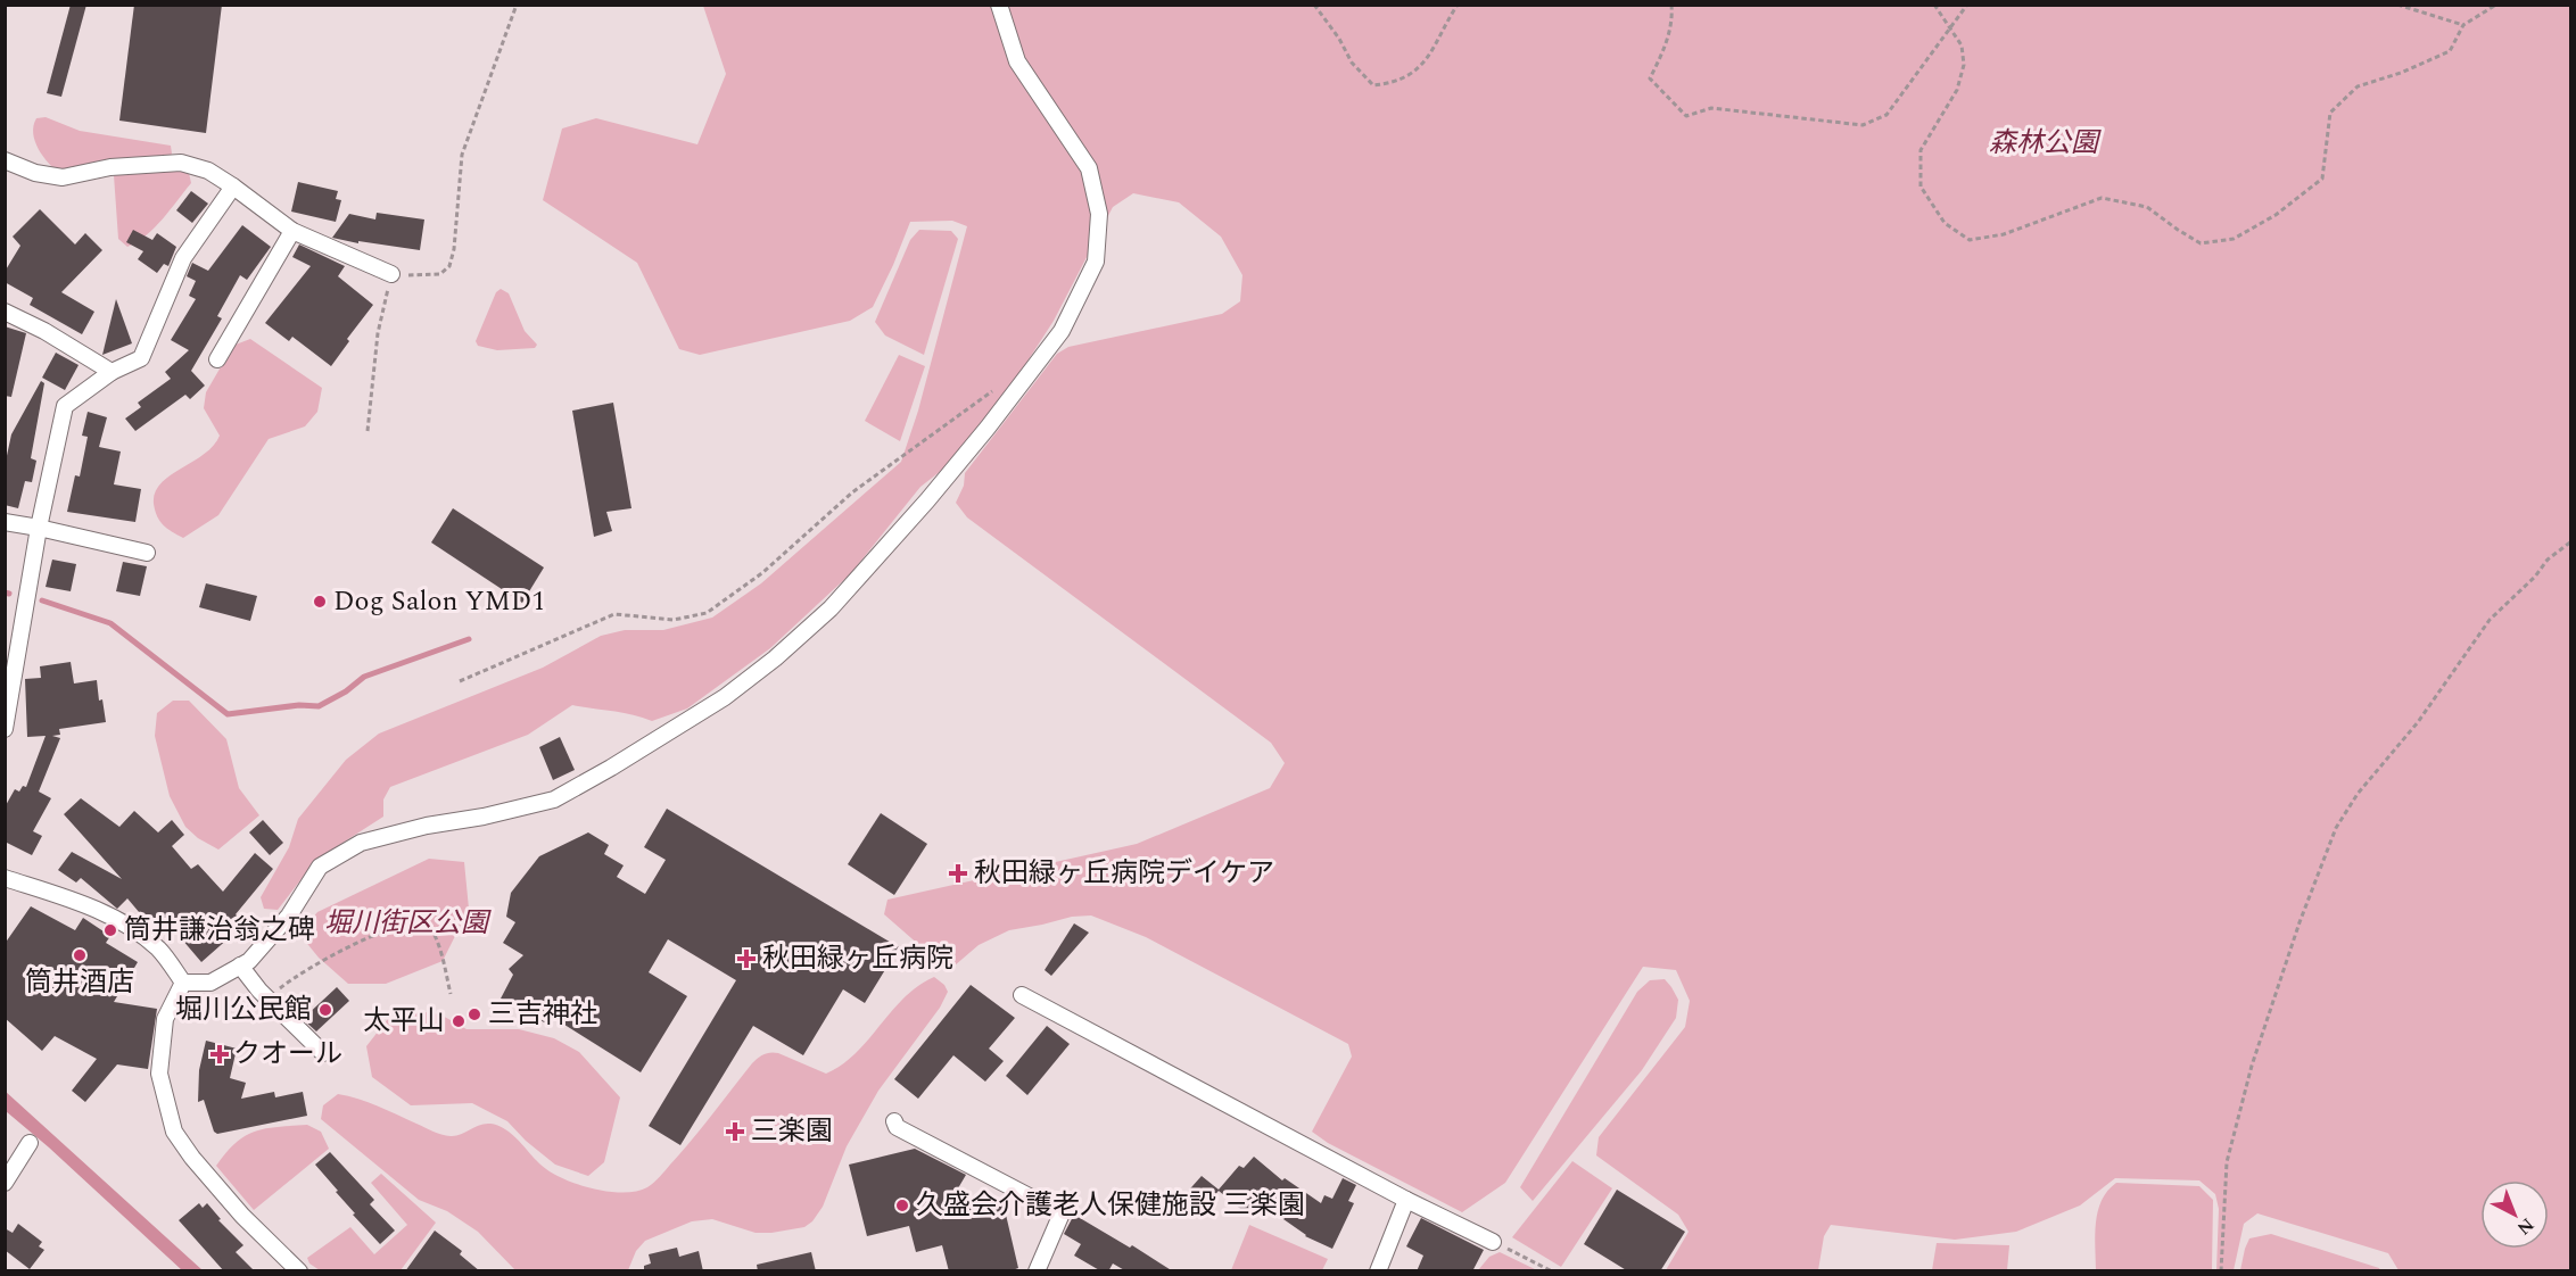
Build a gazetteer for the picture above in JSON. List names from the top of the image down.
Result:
{
  "parks": ["森林公園", "堀川街区公園"],
  "places": {
    "other": [
      "Dog Salon YMD1",
      "筒井謙治翁之碑",
      "筒井酒店",
      "堀川公民館",
      "三吉神社",
      "太平山",
      "久盛会介護老人保健施設 三楽園"
    ],
    "health": [
      "秋田緑ヶ丘病院デイケア",
      "秋田緑ヶ丘病院",
      "クオール",
      "三楽園"
    ]
  },
  "north": "bottom right"
}
